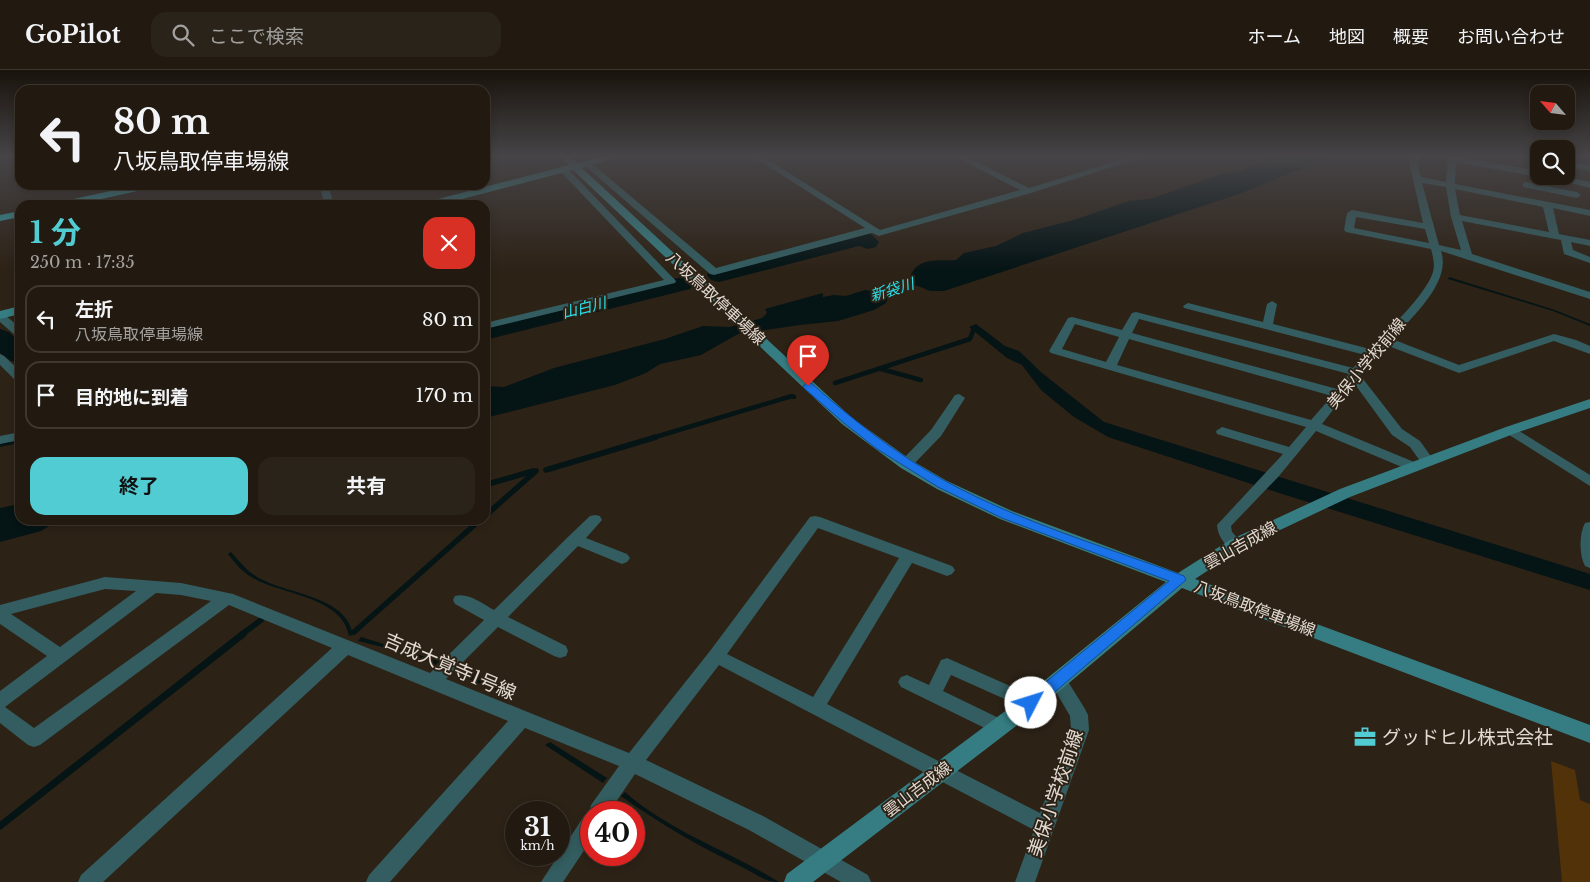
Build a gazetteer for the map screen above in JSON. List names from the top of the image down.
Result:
{
  "streets": {
    "main road": ["八坂鳥取停車場線", "雲山吉成線"],
    "street": ["美保小学校前線", "吉成大覚寺1号線"]
  },
  "crossings": [
    ["八坂鳥取停車場線", "雲山吉成線"],
    ["美保小学校前線", "雲山吉成線"],
    ["雲山吉成線", "吉成大覚寺1号線"]
  ],
  "water": ["新袋川", "山白川"],
  "places": {
    "office": ["グッドヒル株式会社"]
  },
  "north": "top left",
  "page": {
    "header": "GoPilot",
    "search": "ここで検索",
    "nav": [
      "ホーム",
      "地図",
      "概要",
      "お問い合わせ"
    ],
    "turn": ["80 m", "八坂鳥取停車場線"],
    "heading": ["1 分", "250 m · 17:35"],
    "list": [
      {
        "name": "左折",
        "note": "八坂鳥取停車場線",
        "value": "80 m"
      },
      {
        "name": "目的地に到着",
        "value": "170 m"
      }
    ],
    "buttons": ["終了", "共有"],
    "speed": "31 km/h",
    "limit": "40"
  }
}
